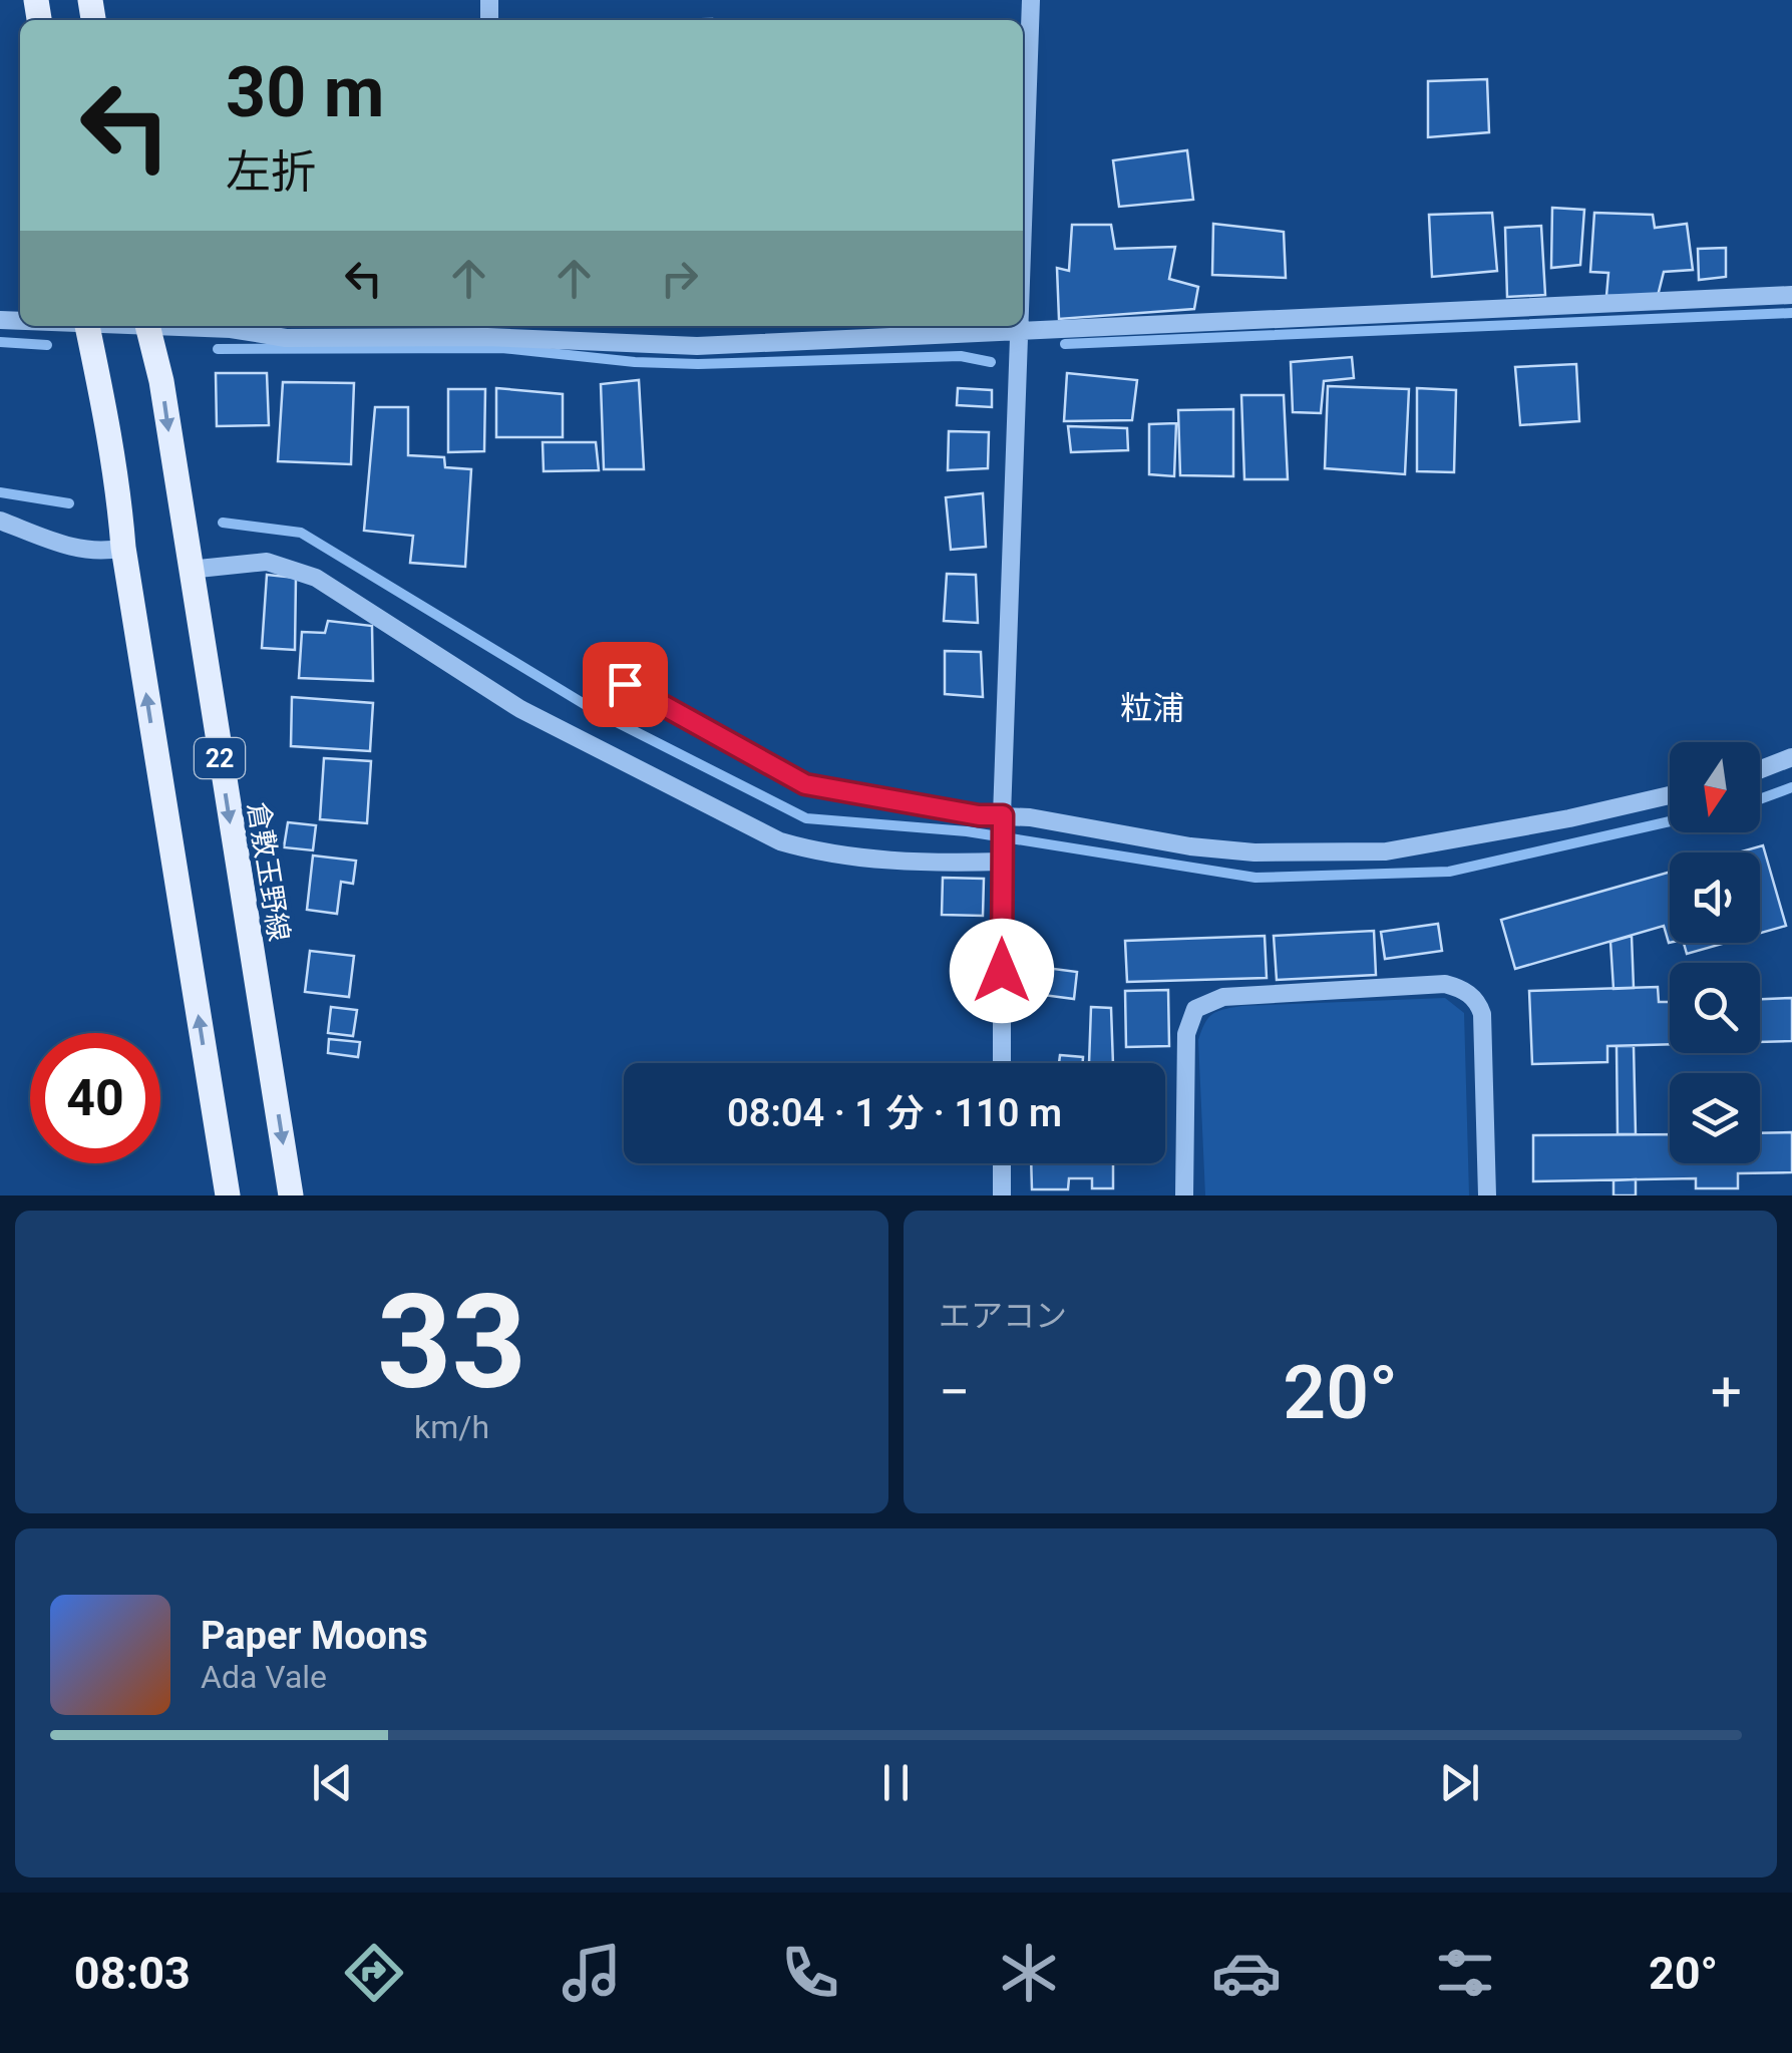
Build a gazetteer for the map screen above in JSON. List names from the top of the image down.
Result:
{
  "streets": {
    "main road": ["22", "倉敷玉野線"]
  },
  "districts": ["粒浦"],
  "north": "bottom",
  "page": {
    "turn": ["30 m", "左折"],
    "limit": "40",
    "trip": "08:04 · 1 分 · 110 m",
    "tile": [
      ["33", "km/h"],
      "エアコン"
    ],
    "heat": ["−", "20°", "+"],
    "song": ["Paper Moons", "Ada Vale"],
    "tabs": ["08:03", "20°"]
  }
}
